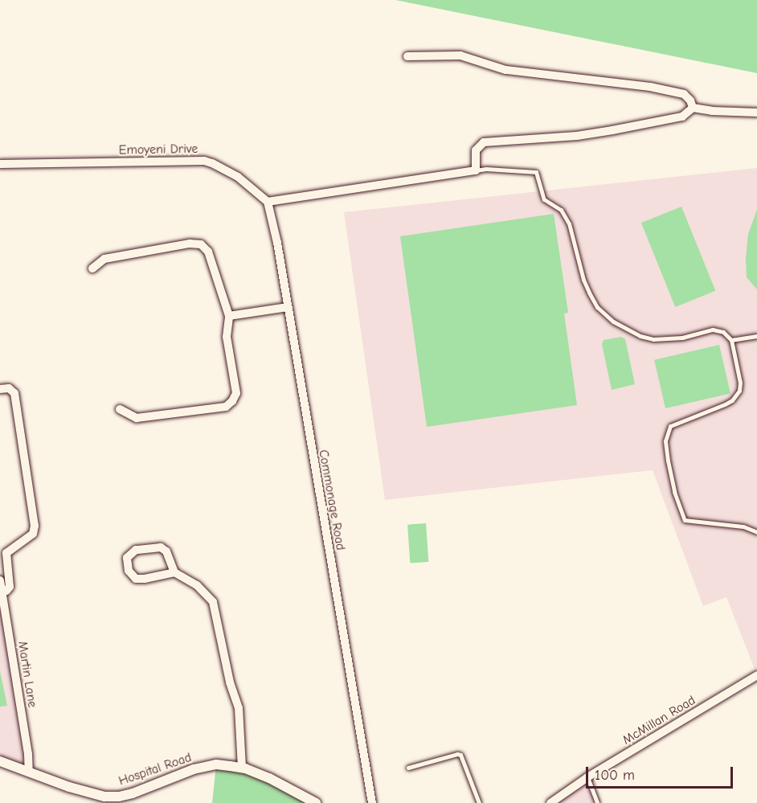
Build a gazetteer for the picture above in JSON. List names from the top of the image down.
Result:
{
  "streets": {
    "street": [
      "Emoyeni Drive",
      "Commonage Road",
      "Martin Lane",
      "McMillan Road",
      "Hospital Road"
    ]
  },
  "crossings": [
    ["Emoyeni Drive", "Commonage Road"],
    ["Martin Lane", "Hospital Road"]
  ],
  "scale_bar": "100 m"
}
